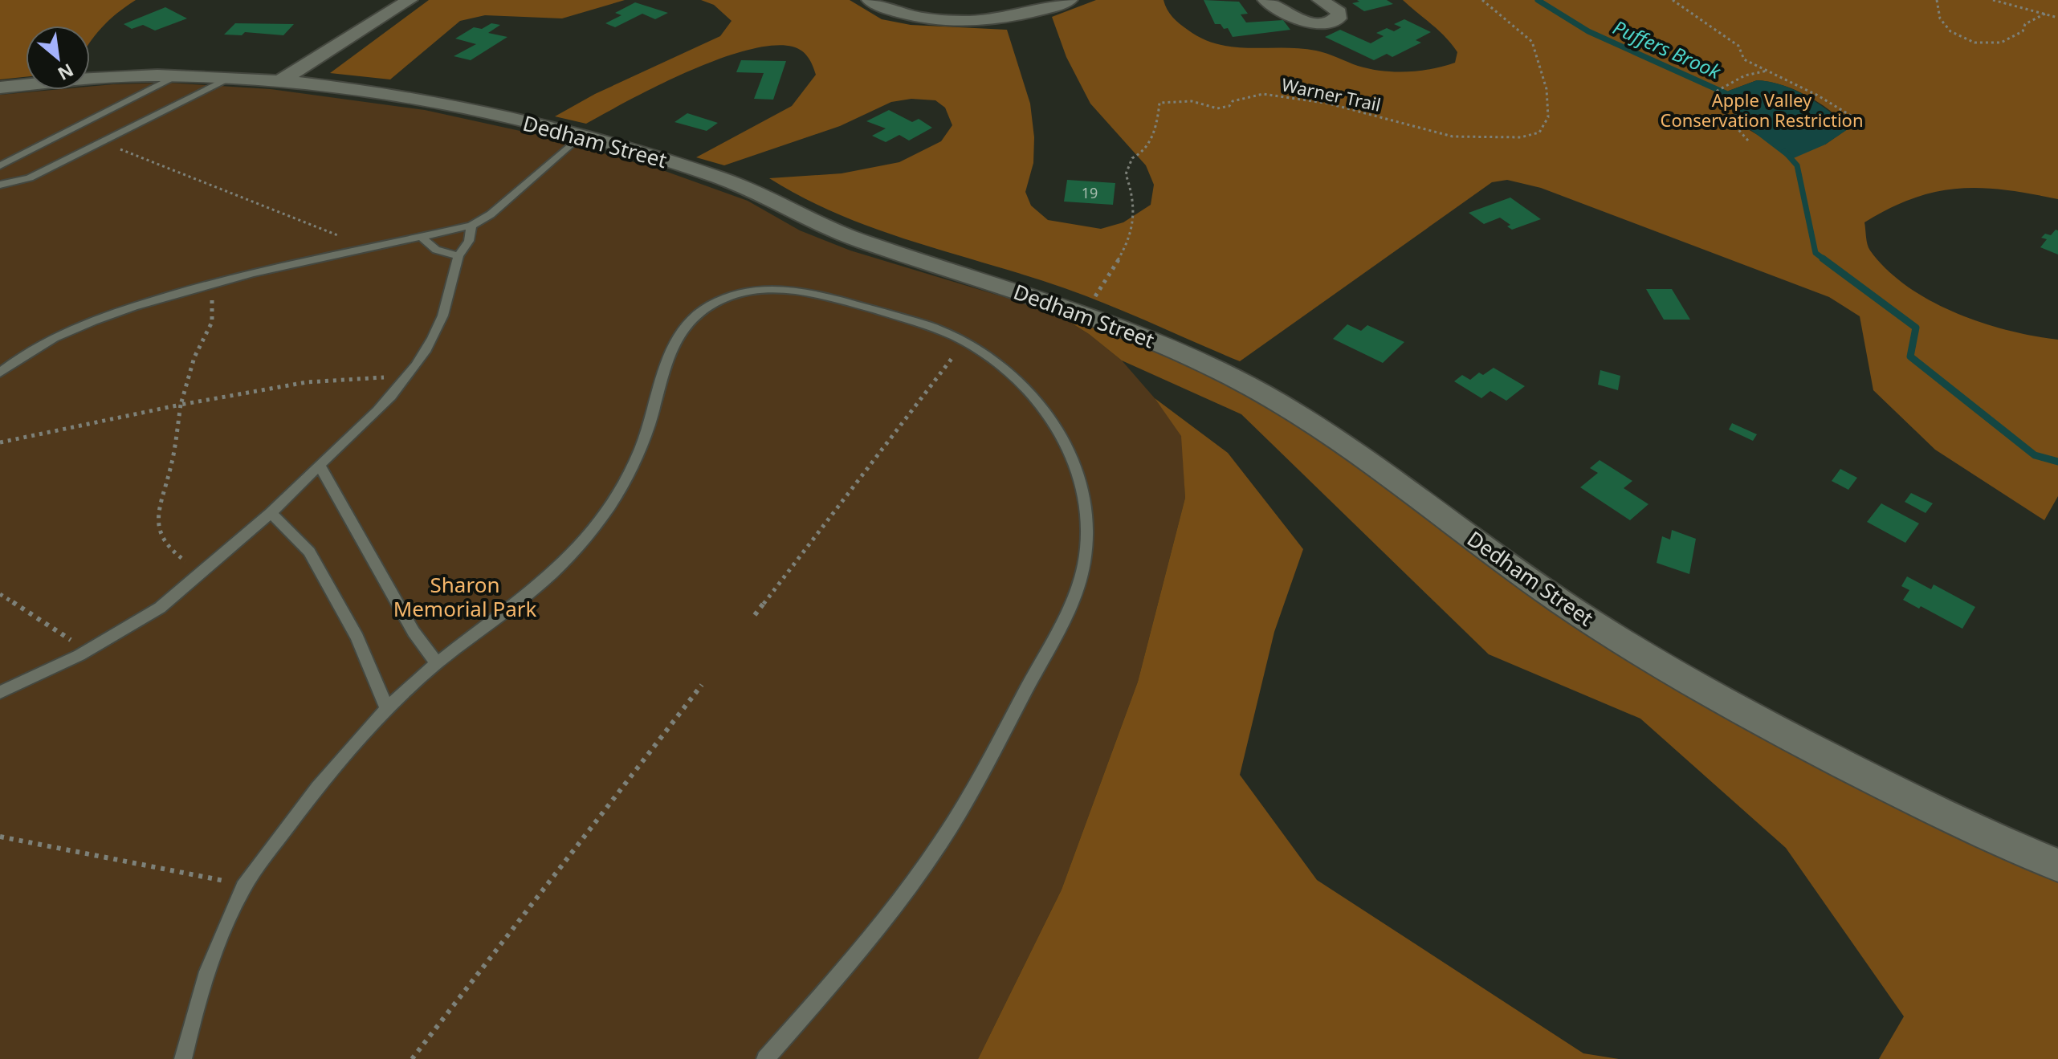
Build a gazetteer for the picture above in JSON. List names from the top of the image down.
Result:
{
  "streets": {
    "street": ["Dedham Street"],
    "path": ["Warner Trail"]
  },
  "crossings": [
    ["Warner Trail", "Dedham Street"]
  ],
  "water": ["Puffers Brook"],
  "parks": ["Apple Valley Conservation Restriction", "Sharon Memorial Park"],
  "house_numbers": ["19"],
  "north": "bottom right"
}
